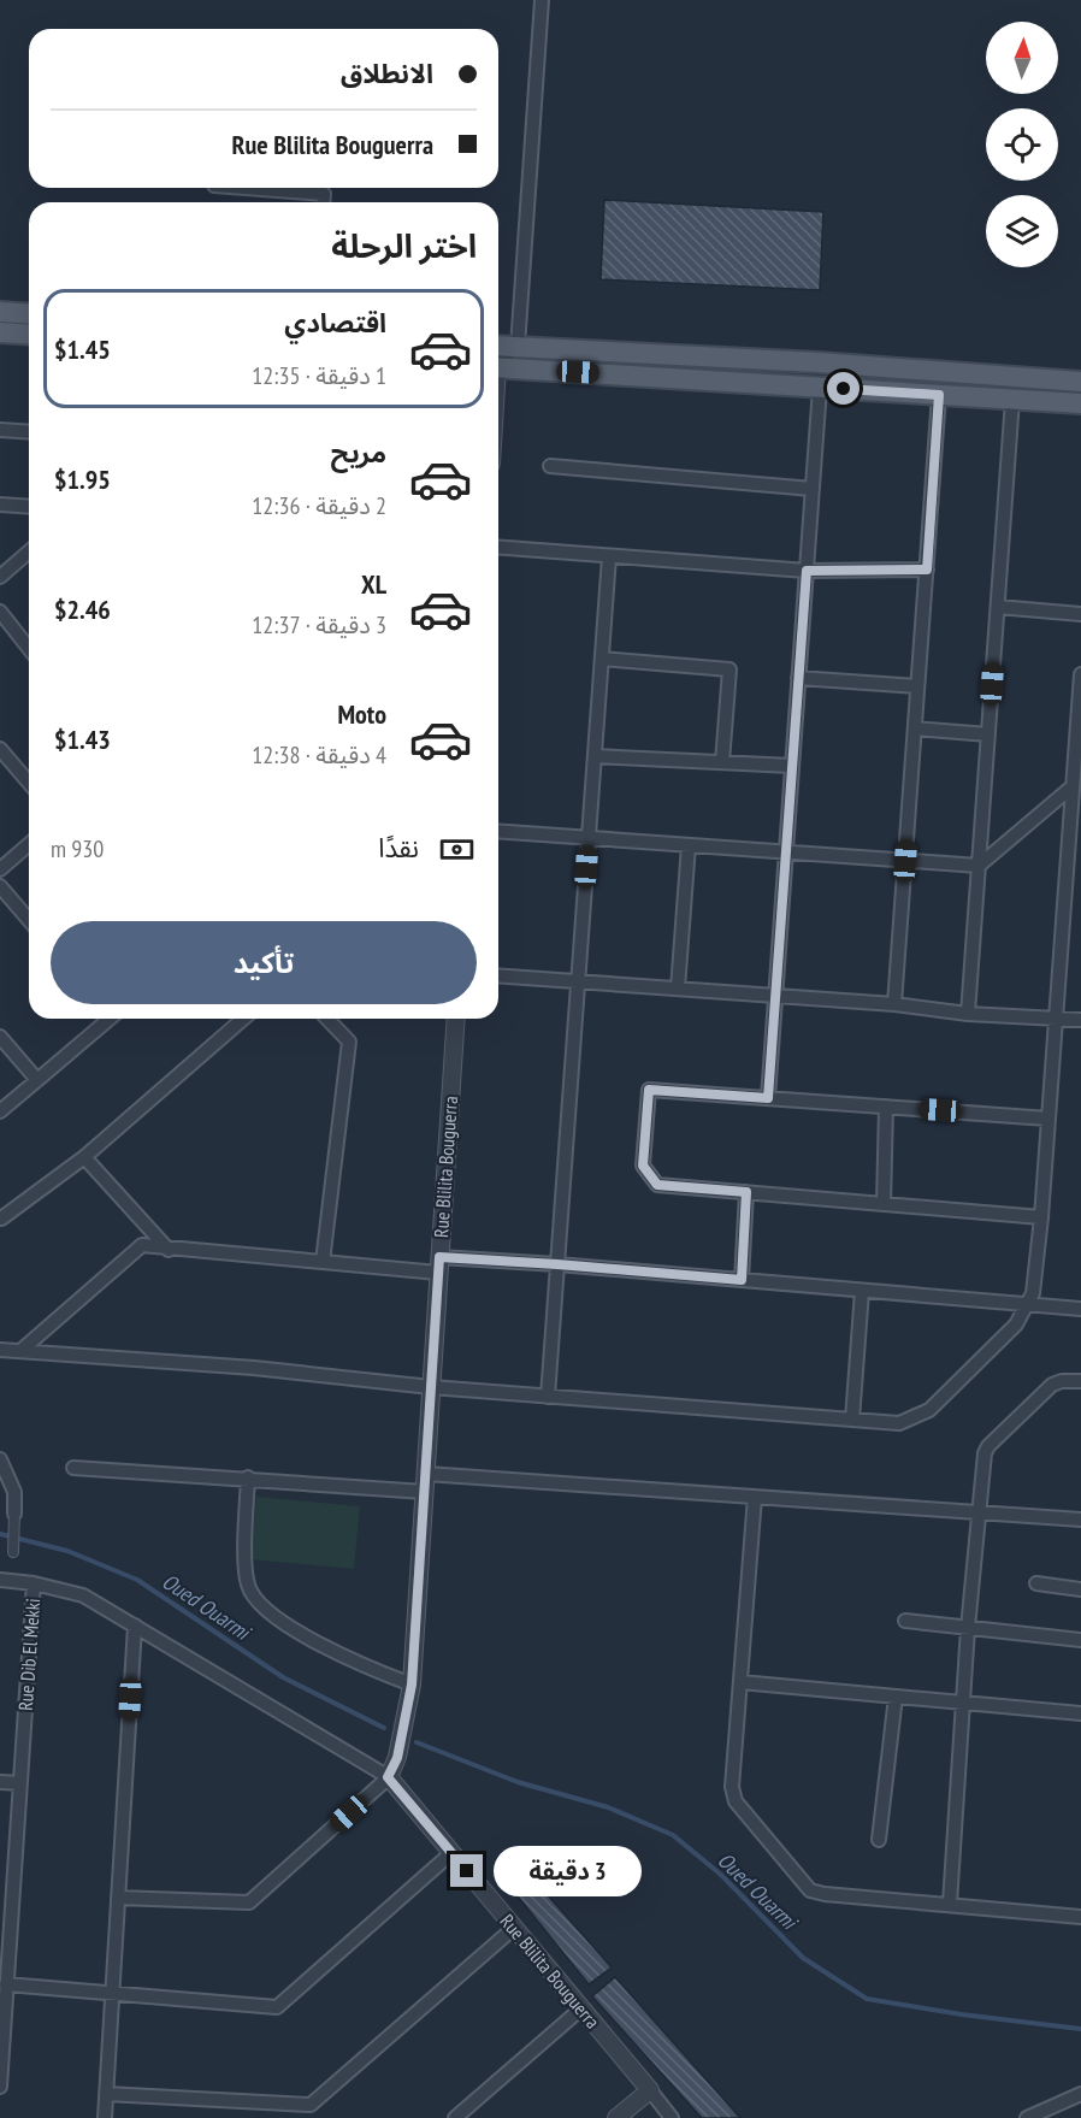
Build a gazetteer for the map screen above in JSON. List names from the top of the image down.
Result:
{
  "streets": {
    "street": ["Rue Blilita Bouguerra", "Rue Dib El Mekki"]
  },
  "crossings": [
    ["Rue Blilita Bouguerra", "Rue Dib El Mekki"]
  ],
  "water": ["Oued Ouarmi"],
  "north": "top",
  "page": {
    "banner": ["الانطلاق", "Rue Blilita Bouguerra"],
    "heading": "اختر الرحلة",
    "list": [
      {
        "name": "اقتصادي",
        "note": "1 دقيقة · 12:35",
        "value": "$1.45"
      },
      {
        "name": "مريح",
        "note": "2 دقيقة · 12:36",
        "value": "$1.95"
      },
      {
        "name": "XL",
        "note": "3 دقيقة · 12:37",
        "value": "$2.46"
      },
      {
        "name": "Moto",
        "note": "4 دقيقة · 12:38",
        "value": "$1.43"
      }
    ],
    "pay": ["نقدًا", "930 m"],
    "buttons": "تأكيد",
    "bubble": "3 دقيقة"
  }
}
